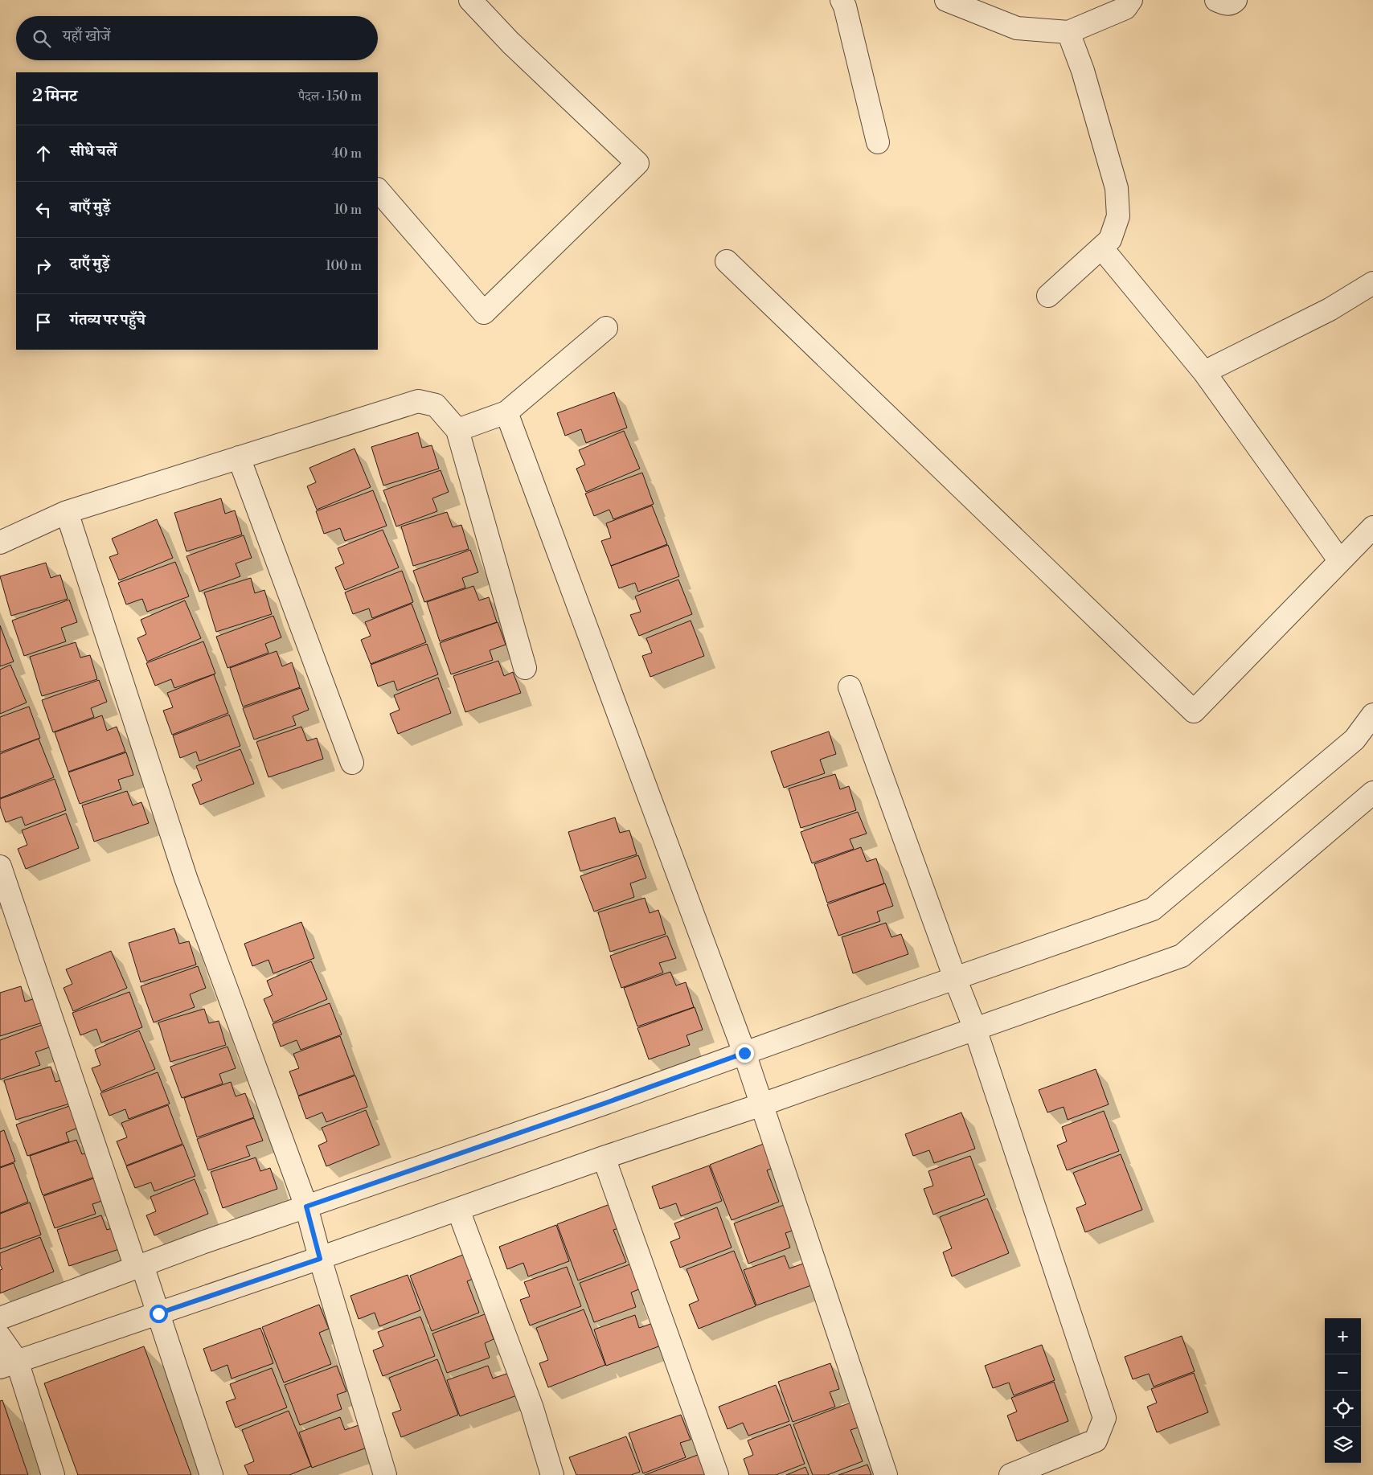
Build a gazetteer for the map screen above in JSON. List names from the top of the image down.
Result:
{
  "page": {
    "search": "यहाँ खोजें",
    "heading": ["2 मिनट", "पैदल · 150 m"],
    "list": [
      ["सीधे चलें", "40 m"],
      ["बाएँ मुड़ें", "10 m"],
      ["दाएँ मुड़ें", "100 m"],
      "गंतव्य पर पहुँचे"
    ],
    "map_buttons": ["+", "−"]
  }
}
